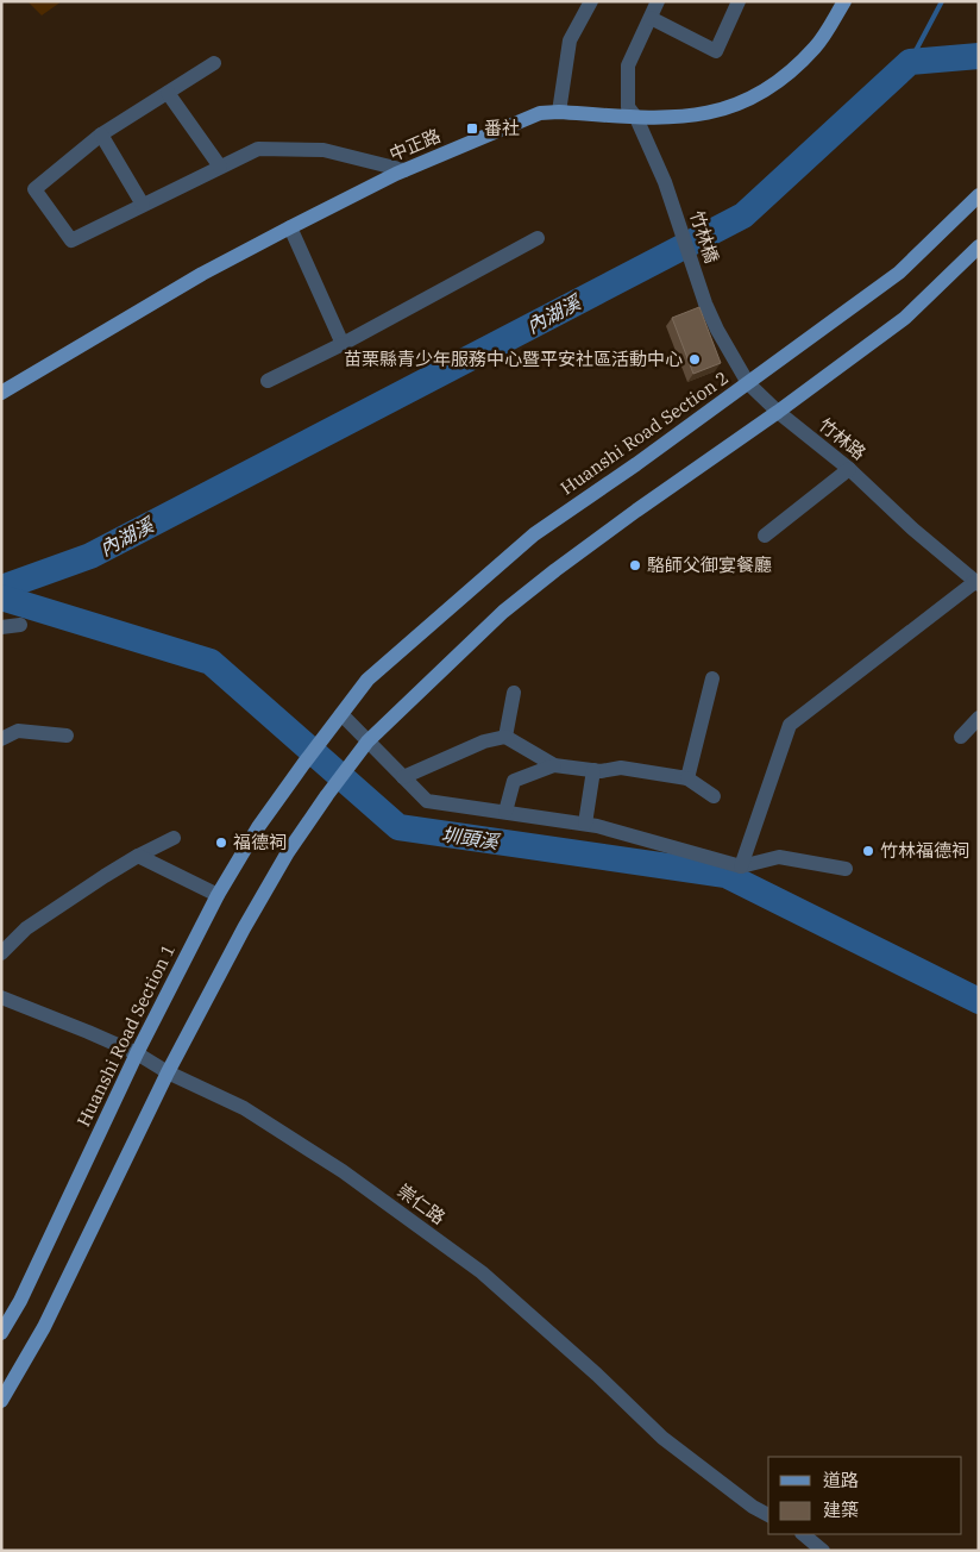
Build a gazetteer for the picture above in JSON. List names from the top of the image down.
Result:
{
  "streets": {
    "main road": ["中正路", "Huanshi Road Section 2", "Huanshi Road Section 1"],
    "street": ["竹林橋", "竹林路", "崇仁路"]
  },
  "crossings": [
    ["中正路", "竹林橋"],
    ["竹林橋", "竹林路"],
    ["Huanshi Road Section 2", "竹林路"],
    ["Huanshi Road Section 2", "Huanshi Road Section 1"],
    ["Huanshi Road Section 1", "崇仁路"]
  ],
  "water": ["內湖溪", "圳頭溪"],
  "places": {
    "transit": ["番社"],
    "other": [
      "苗栗縣青少年服務中心暨平安社區活動中心",
      "駱師父御宴餐廳",
      "福德祠",
      "竹林福德祠"
    ]
  },
  "legend": ["道路", "建築"]
}
